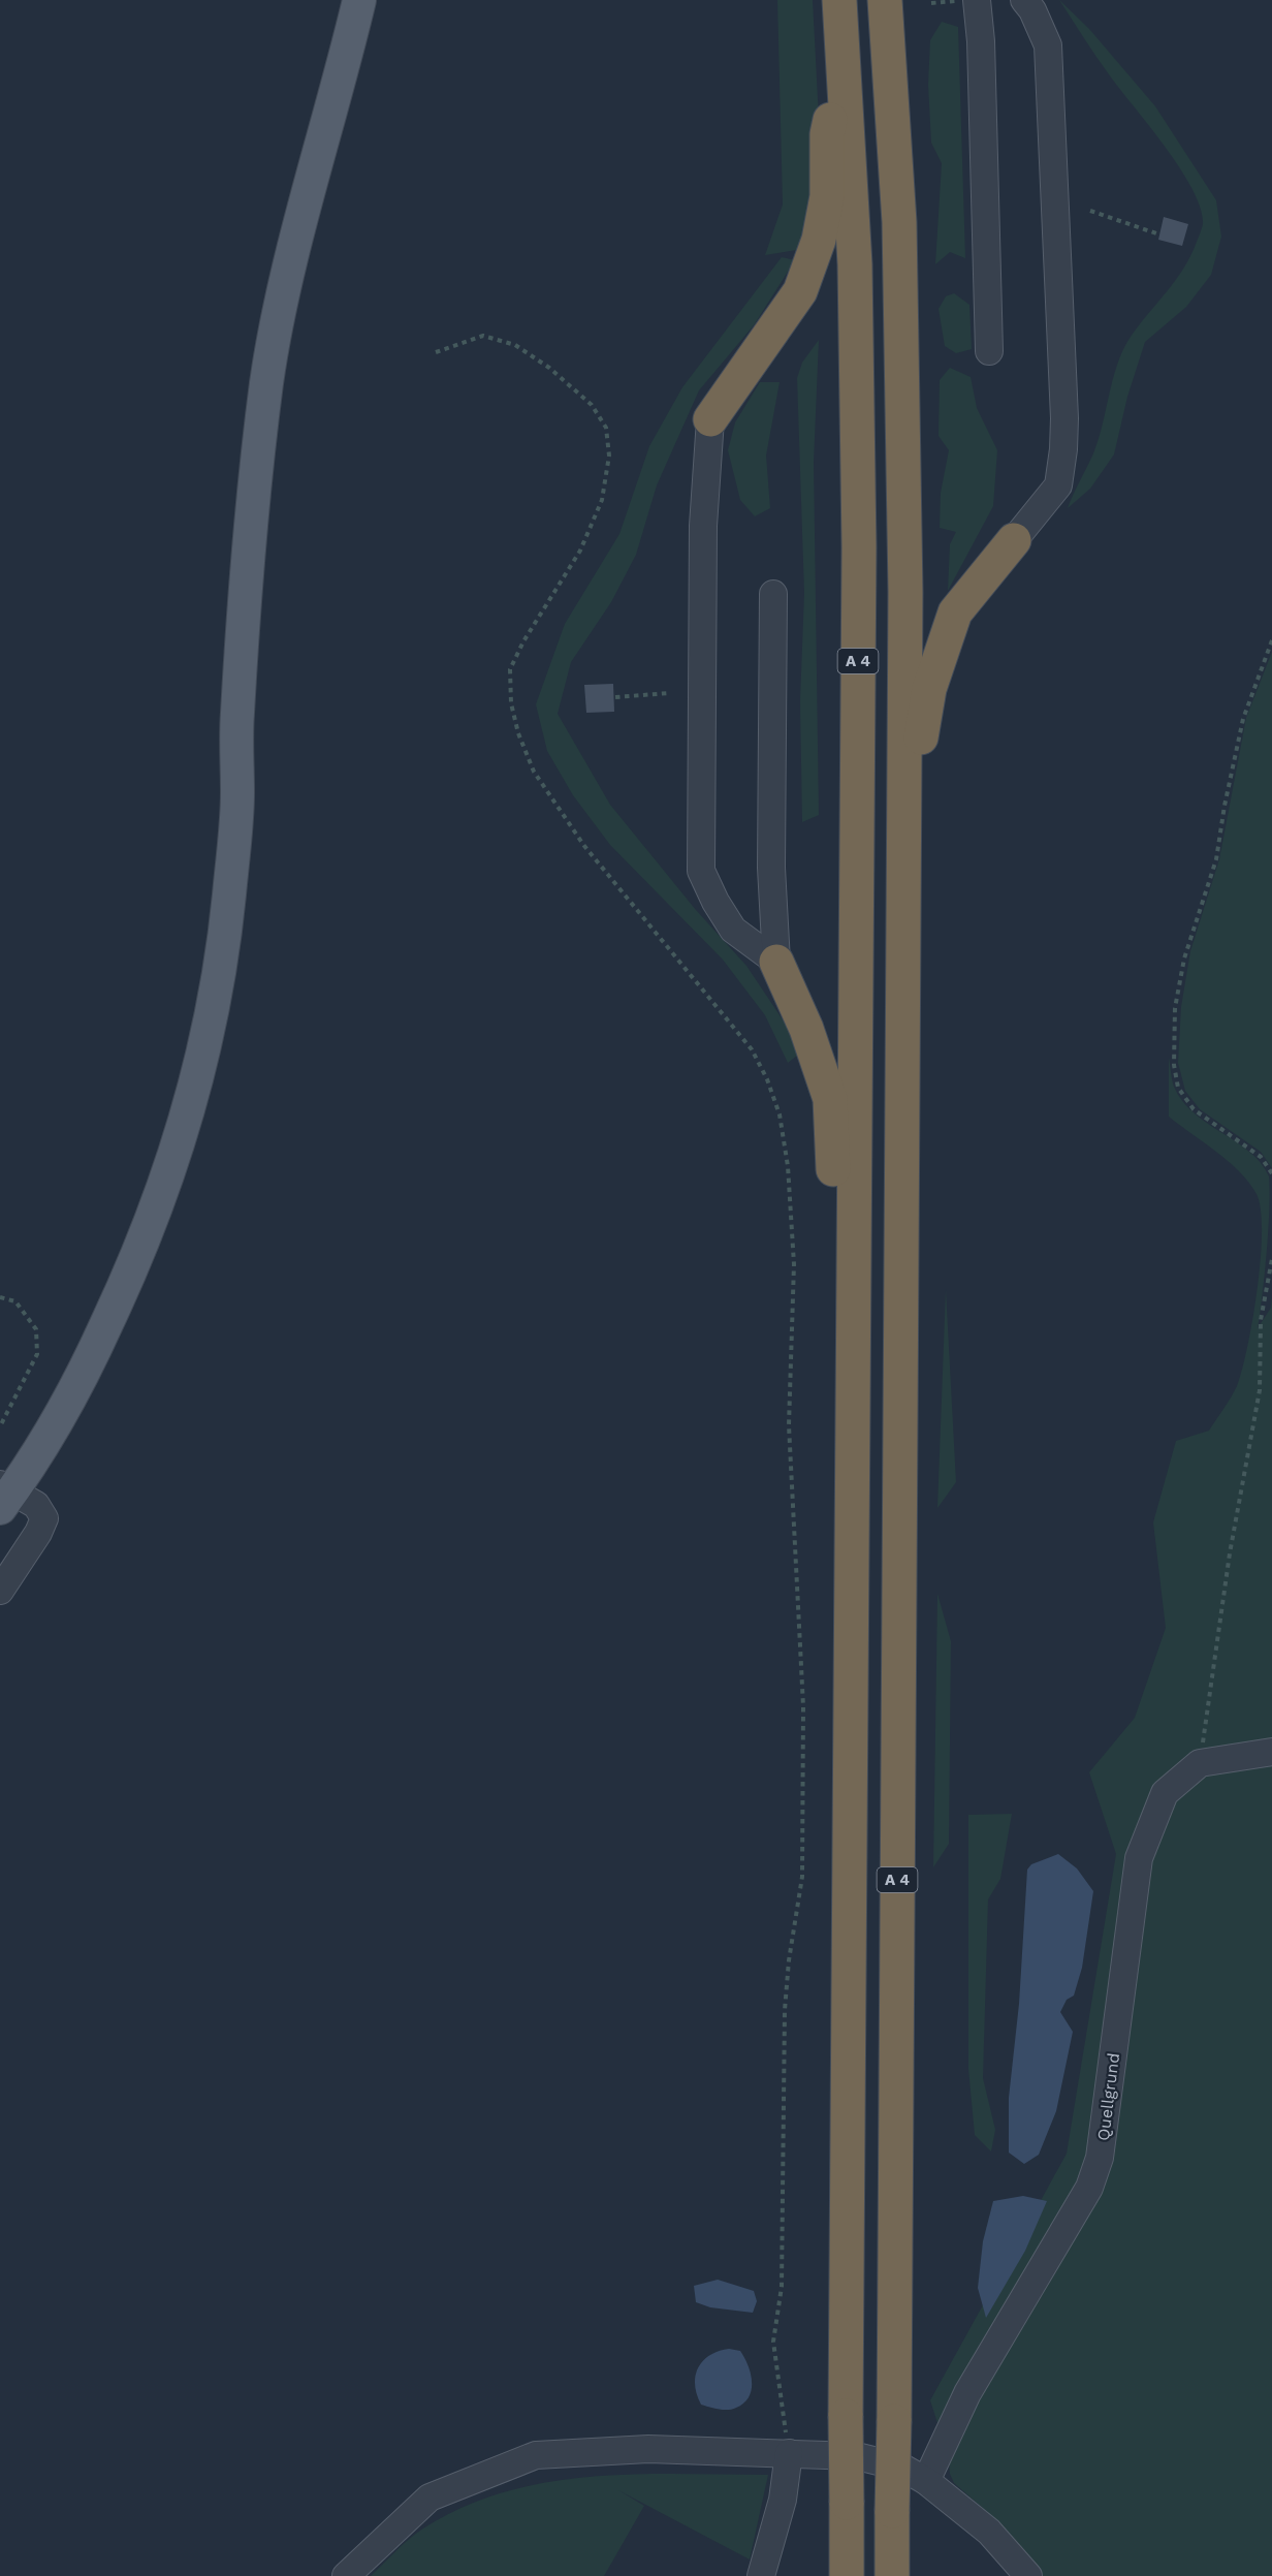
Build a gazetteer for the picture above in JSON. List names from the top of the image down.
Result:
{
  "streets": {
    "highway": ["A 4"],
    "street": ["Quellgrund"]
  }
}
